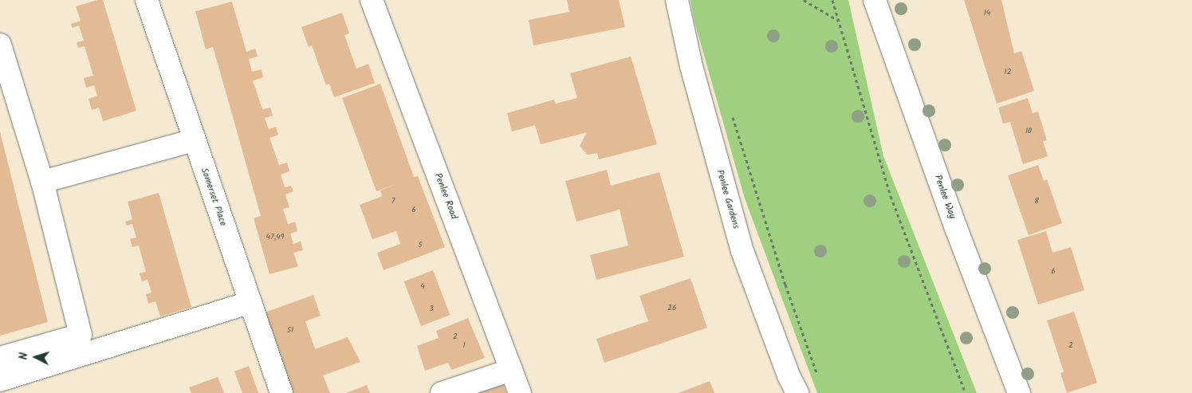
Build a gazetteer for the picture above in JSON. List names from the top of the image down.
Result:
{
  "streets": {
    "street": [
      "Penlee Road",
      "Somerset Place",
      "Penlee Way",
      "Penlee Gardens"
    ]
  },
  "house_numbers": [
    "14",
    "12",
    "10",
    "7",
    "8",
    "6",
    "47,49",
    "5",
    "6",
    "4",
    "26",
    "3",
    "51",
    "2",
    "1",
    "2"
  ],
  "north": "left"
}
